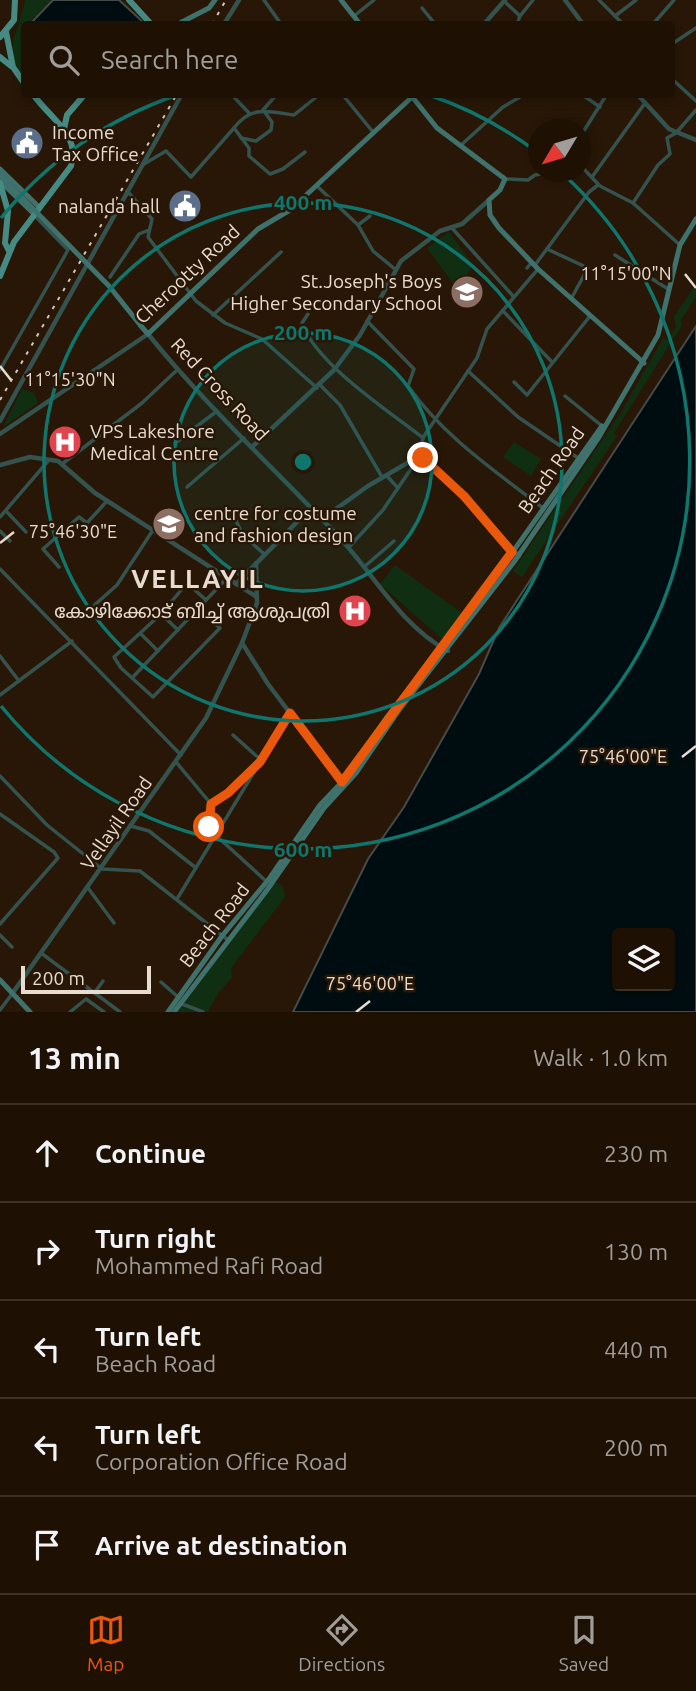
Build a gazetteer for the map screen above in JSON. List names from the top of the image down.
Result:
{
  "streets": {
    "main road": ["Cherootty Road", "Red Cross Road", "Beach Road"],
    "street": ["Vellayil Road"]
  },
  "crossings": [
    ["Cherootty Road", "Red Cross Road"],
    ["Red Cross Road", "Beach Road"]
  ],
  "districts": ["VELLAYIL"],
  "places": {
    "public building": ["Income Tax Office", "nalanda hall"],
    "school or university": ["St.Joseph's Boys Higher Secondary School", "centre for costume and fashion design"],
    "hospital": ["VPS Lakeshore Medical Centre", "കോഴിക്കോട് ബീച്ച് ആശുപത്രി"]
  },
  "scale_bar": "200 m",
  "north": "bottom left",
  "page": {
    "search": "Search here",
    "scale": "200 m",
    "heading": ["13 min", "Walk · 1.0 km"],
    "list": [
      ["Continue", "230 m"],
      ["Turn right", "Mohammed Rafi Road", "130 m"],
      ["Turn left", "Beach Road", "440 m"],
      ["Turn left", "Corporation Office Road", "200 m"],
      "Arrive at destination"
    ],
    "nav": ["Map", "Directions", "Saved"]
  },
  "coordinates": [
    "11°15'00\"N",
    "11°15'30\"N",
    "75°46'30\"E",
    "75°46'00\"E"
  ],
  "rings": ["400 m", "200 m", "600 m"]
}
